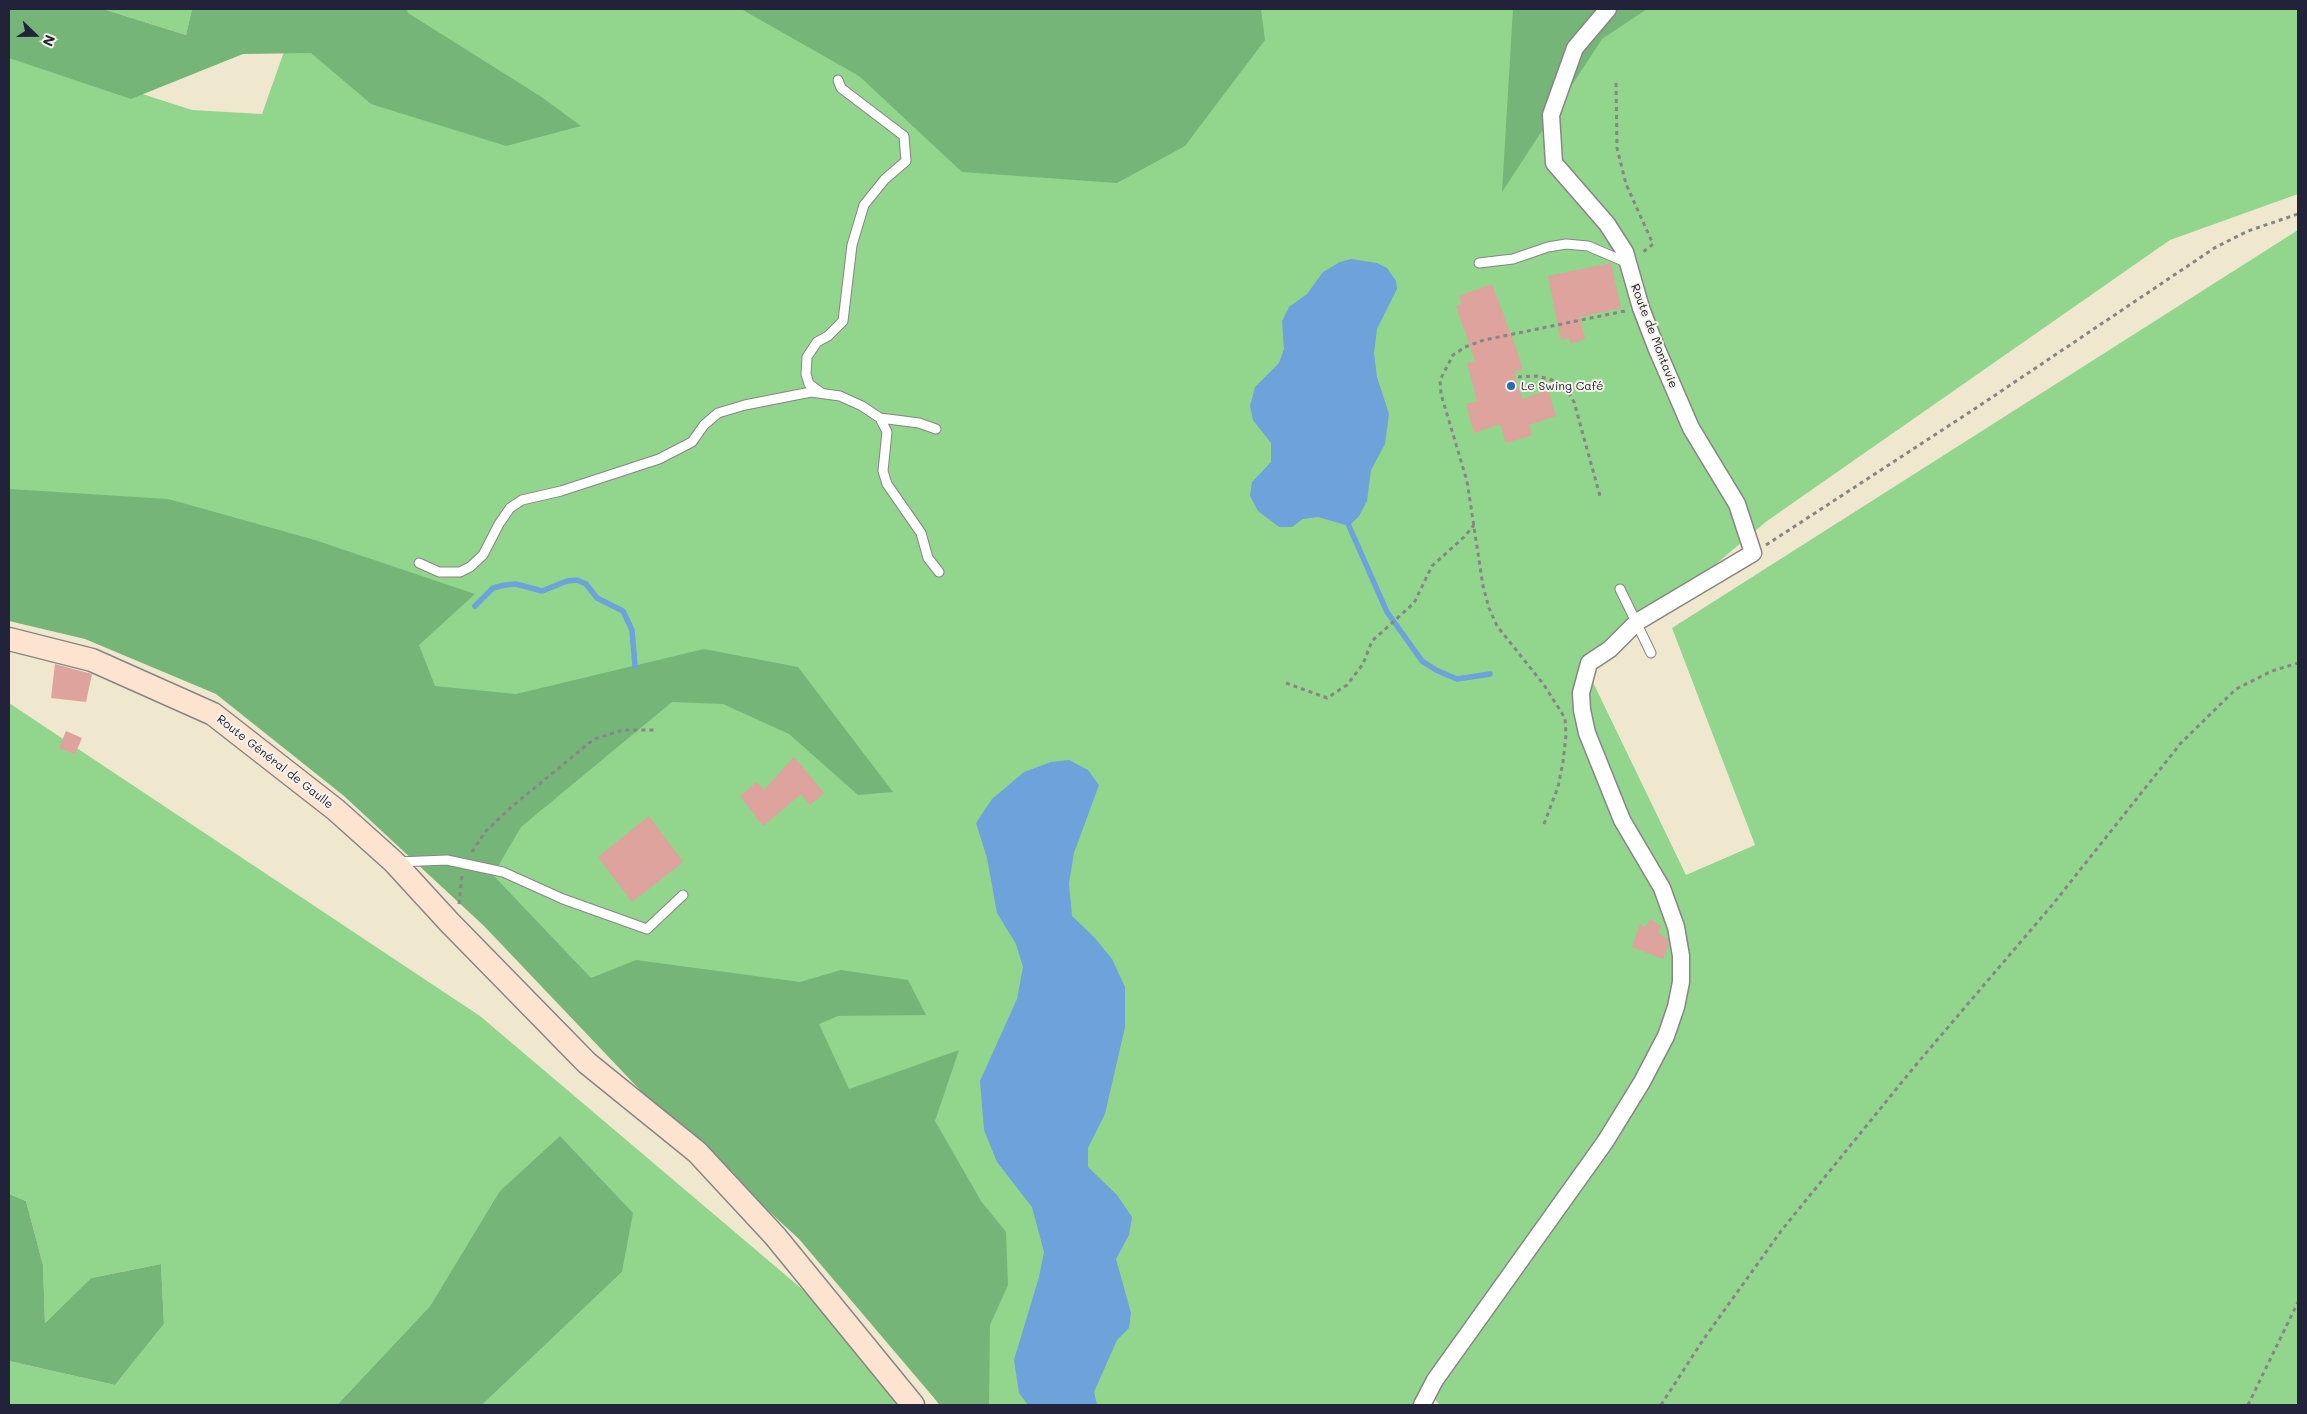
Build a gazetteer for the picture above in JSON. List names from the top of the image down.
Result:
{
  "streets": {
    "street": ["Route de Montavie", "Route Général de Gaulle"]
  },
  "places": ["Le Swing Café"],
  "north": "right"
}
